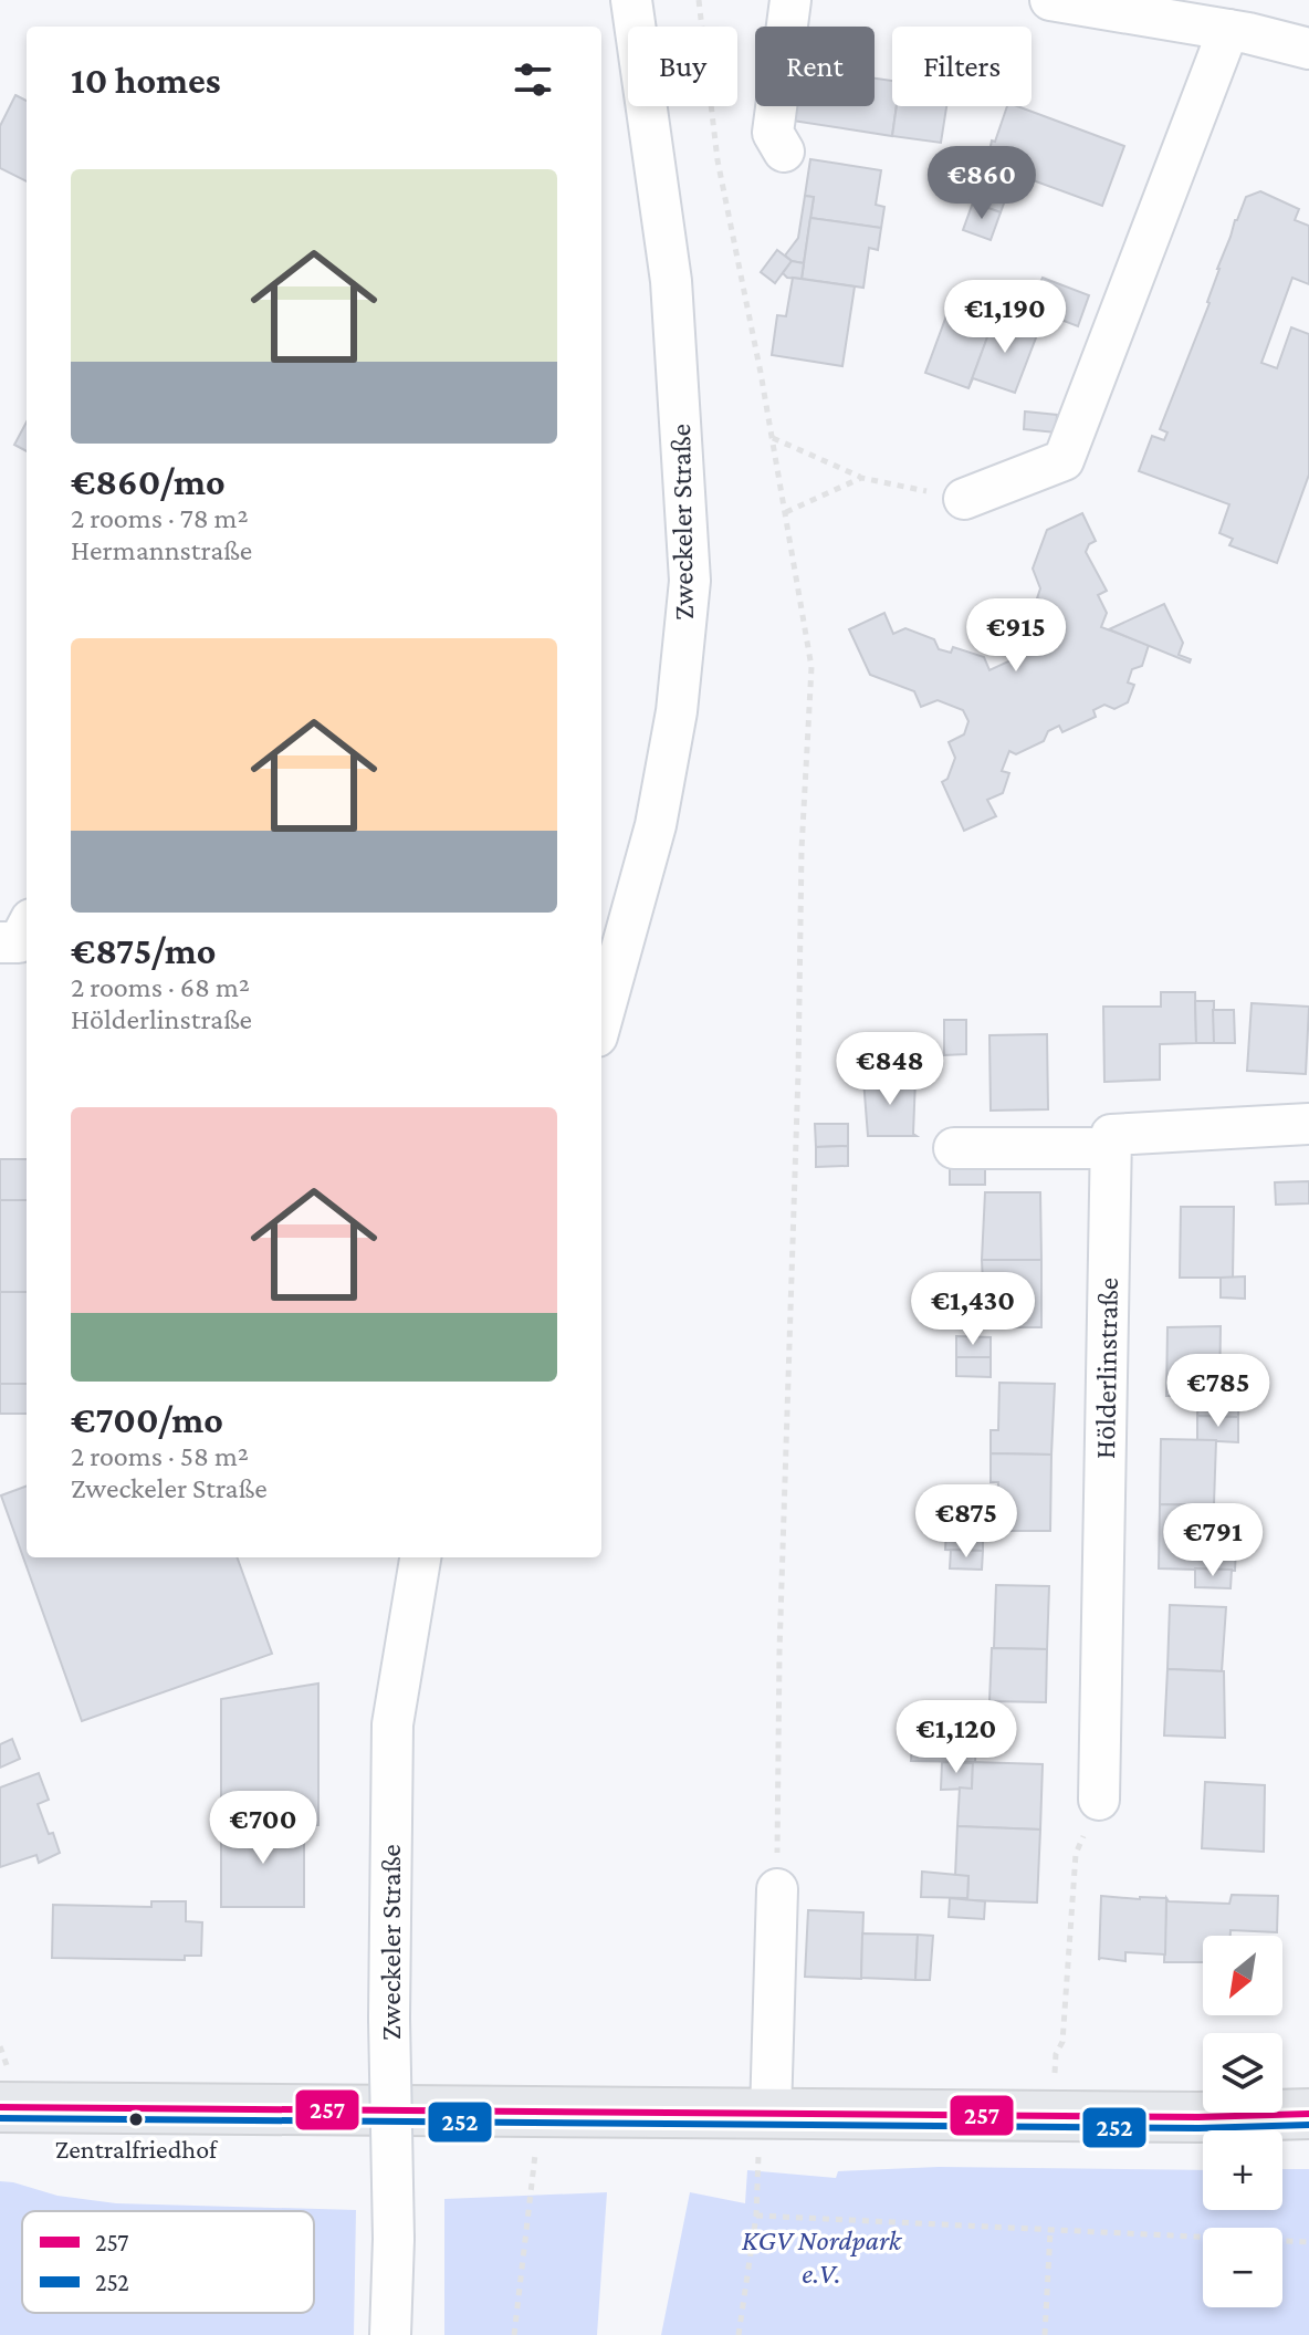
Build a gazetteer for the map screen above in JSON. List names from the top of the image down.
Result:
{
  "streets": {
    "street": ["Zweckeler Straße", "Hölderlinstraße"]
  },
  "parks": ["KGV Nordpark e.V."],
  "places": ["Zentralfriedhof"],
  "lines": ["transit line 257", "transit line 252"],
  "legend": ["257", "252"],
  "north": "bottom left",
  "page": {
    "chip": ["Buy", "Rent", "Filters"],
    "heading": "10 homes",
    "list": [
      {
        "name": "€860/mo",
        "note": "2 rooms · 78 m² · Hermannstraße"
      },
      {
        "name": "€875/mo",
        "note": "2 rooms · 68 m² · Hölderlinstraße"
      },
      {
        "name": "€700/mo",
        "note": "2 rooms · 58 m² · Zweckeler Straße"
      }
    ],
    "price": [
      "€860",
      "€1,190",
      "€915",
      "€848",
      "€1,430",
      "€785",
      "€875",
      "€791",
      "€1,120",
      "€700"
    ],
    "map_buttons": ["+", "−"]
  }
}
